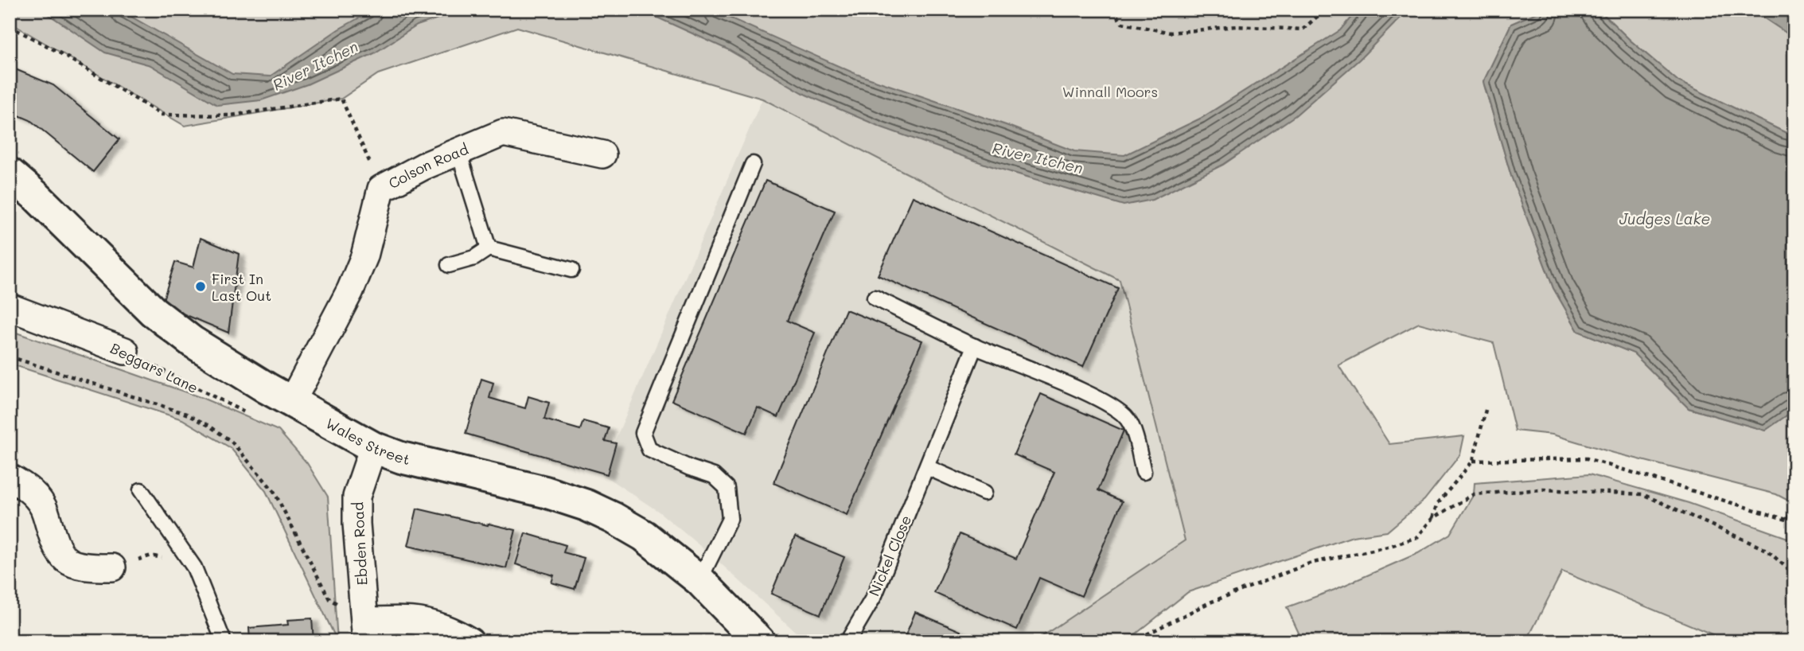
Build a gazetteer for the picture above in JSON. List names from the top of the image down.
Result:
{
  "streets": {
    "street": [
      "Colson Road",
      "Beggars Lane",
      "Wales Street",
      "Ebden Road"
    ],
    "lane": ["Nickel Close"]
  },
  "crossings": [
    ["Colson Road", "Wales Street"],
    ["Wales Street", "Ebden Road"]
  ],
  "water": ["River Itchen", "Judges Lake"],
  "parks": ["Winnall Moors"],
  "places": ["First In Last Out"]
}
